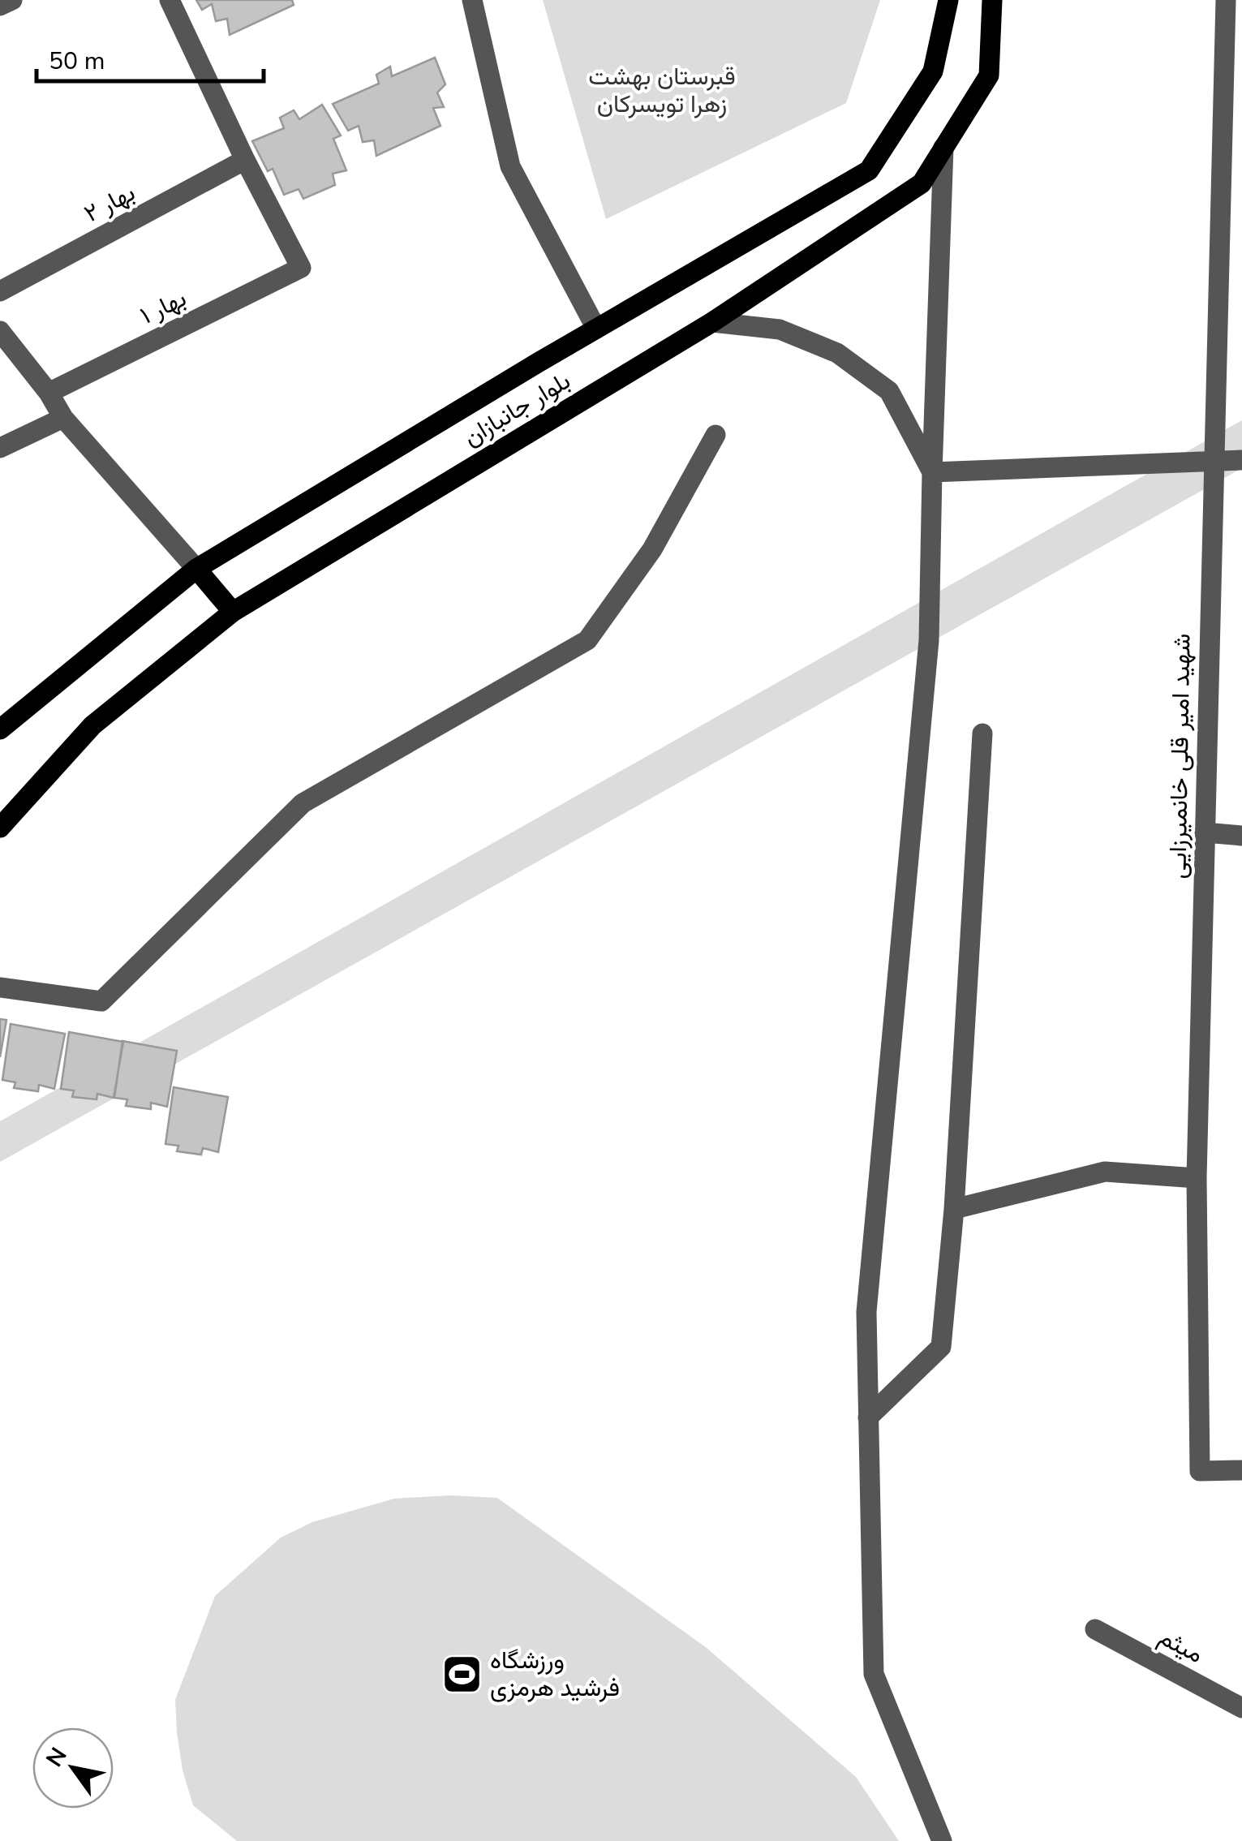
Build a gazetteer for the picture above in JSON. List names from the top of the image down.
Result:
{
  "streets": {
    "main road": ["بلوار جانبازان"],
    "street": [
      "بهار ۲",
      "بهار ۱",
      "شهید امیر قلی خانمیرزایی",
      "میثم"
    ]
  },
  "crossings": [
    ["بهار ۲", "بهار ۱"]
  ],
  "parks": ["قبرستان بهشت زهرا تویسرکان"],
  "places": {
    "sports": ["ورزشگاه فرشید هرمزی"]
  },
  "scale_bar": "50 m",
  "north": "top left"
}
